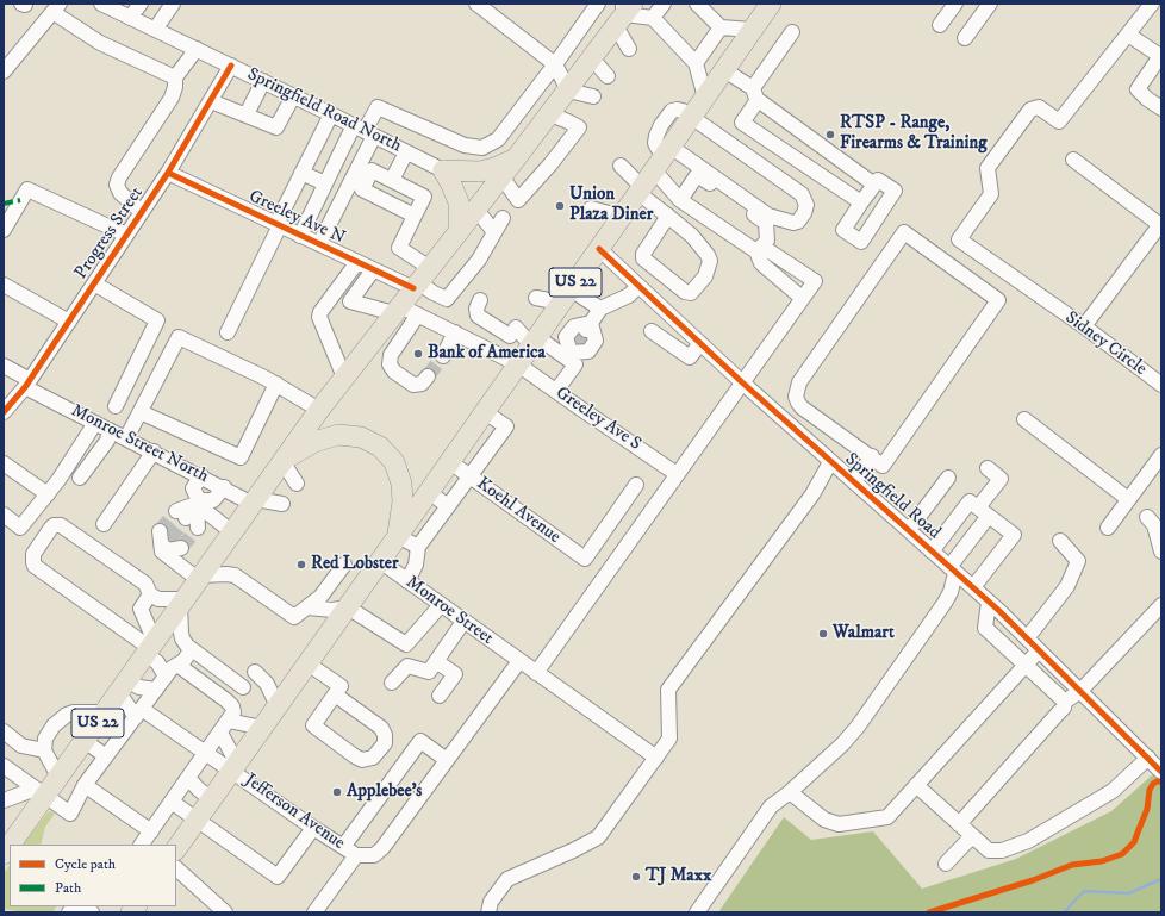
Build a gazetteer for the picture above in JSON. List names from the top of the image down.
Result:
{
  "streets": {
    "highway": ["US 22"],
    "street": [
      "Springfield Road North",
      "Greeley Ave N",
      "Progress Street",
      "Sidney Circle",
      "Greeley Ave S",
      "Monroe Street North",
      "Springfield Road",
      "Koehl Avenue",
      "Monroe Street",
      "Jefferson Avenue"
    ]
  },
  "crossings": [
    ["Springfield Road North", "Progress Street"],
    ["Greeley Ave N", "Progress Street"],
    ["Greeley Ave N", "US 22"],
    ["Greeley Ave N", "Greeley Ave S"],
    ["Progress Street", "Monroe Street North"],
    ["US 22", "Greeley Ave S"],
    ["US 22", "Monroe Street North"],
    ["US 22", "Springfield Road"],
    ["US 22", "Koehl Avenue"],
    ["US 22", "Monroe Street"],
    ["US 22", "Jefferson Avenue"]
  ],
  "places": [
    "RTSP - Range, Firearms & Training",
    "Union Plaza Diner",
    "Bank of America",
    "Red Lobster",
    "Walmart",
    "Applebee's",
    "TJ Maxx"
  ],
  "legend": ["Cycle path", "Path"]
}
